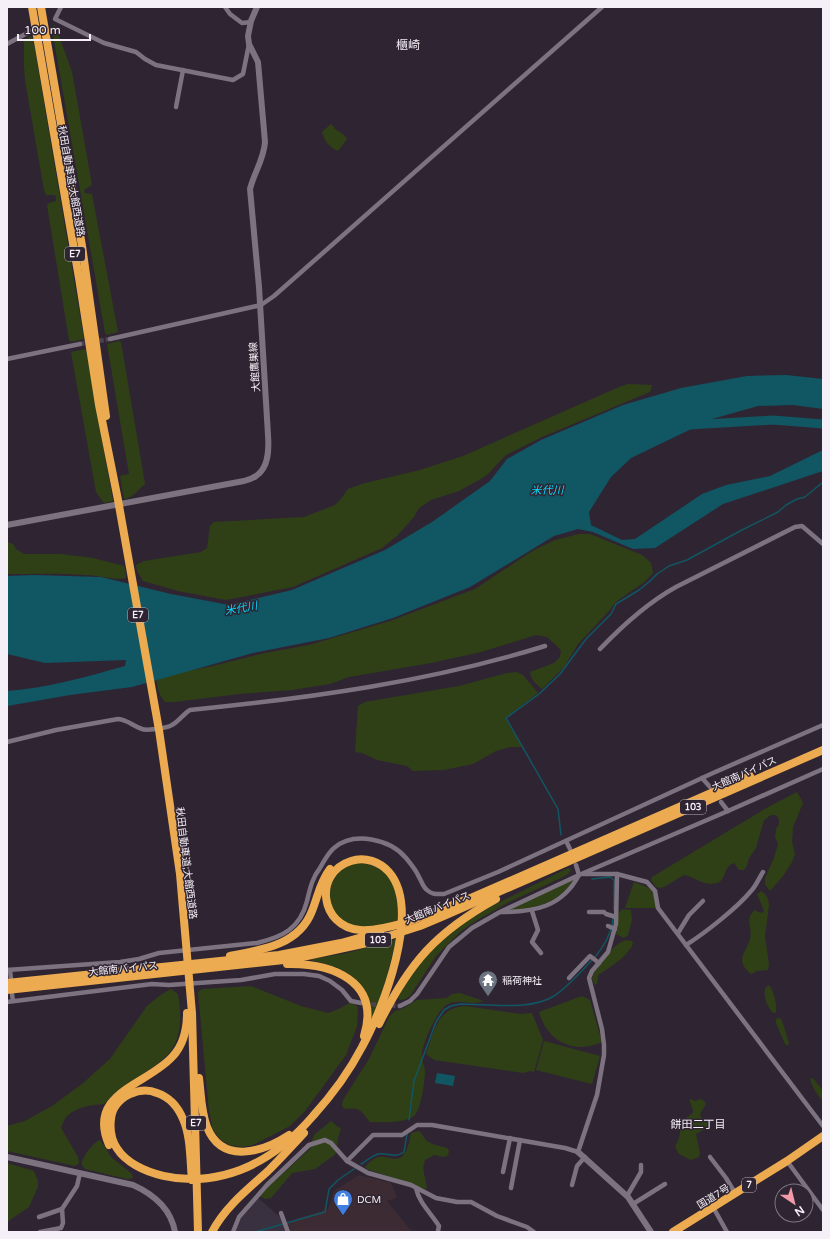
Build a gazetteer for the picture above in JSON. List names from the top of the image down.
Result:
{
  "streets": {
    "highway": [
      "秋田自動車道;大館西道路",
      "E7",
      "大館南バイパス",
      "103",
      "7",
      "国道7号"
    ],
    "main road": ["大館鷹巣線"]
  },
  "districts": ["櫃崎", "餅田二丁目"],
  "water": ["米代川"],
  "places": {
    "temple": ["稲荷神社"],
    "shop": ["DCM"]
  },
  "scale_bar": "100 m",
  "north": "bottom right"
}
